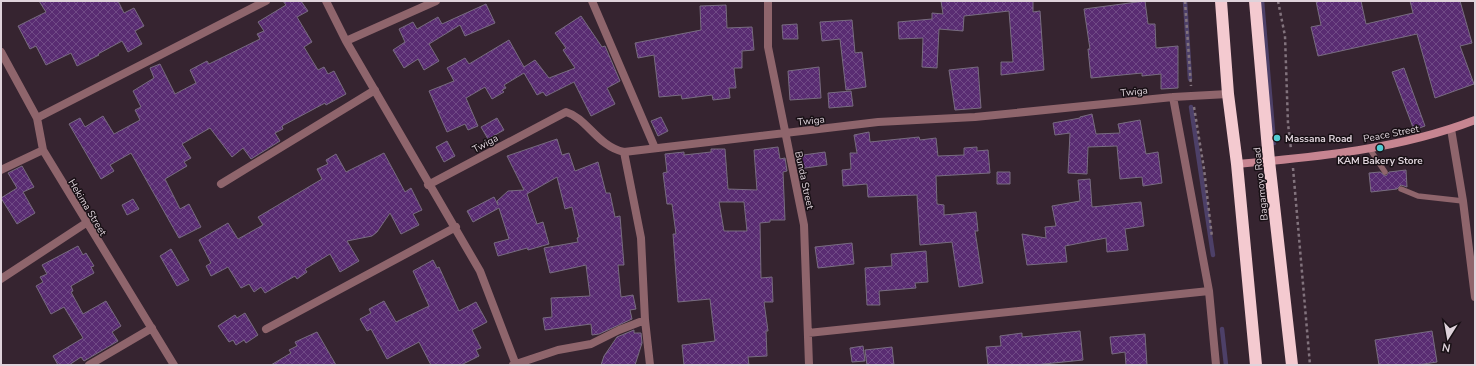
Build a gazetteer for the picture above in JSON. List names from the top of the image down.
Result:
{
  "streets": {
    "highway": ["Bagamoyo Road"],
    "street": [
      "Twiga",
      "Peace Street",
      "Bunda Street",
      "Hekima Street"
    ]
  },
  "crossings": [
    ["Twiga", "Bunda Street"],
    ["Twiga", "Bagamoyo Road"],
    ["Peace Street", "Bagamoyo Road"]
  ],
  "places": ["Massana Road", "KAM Bakery Store"],
  "north": "bottom"
}
